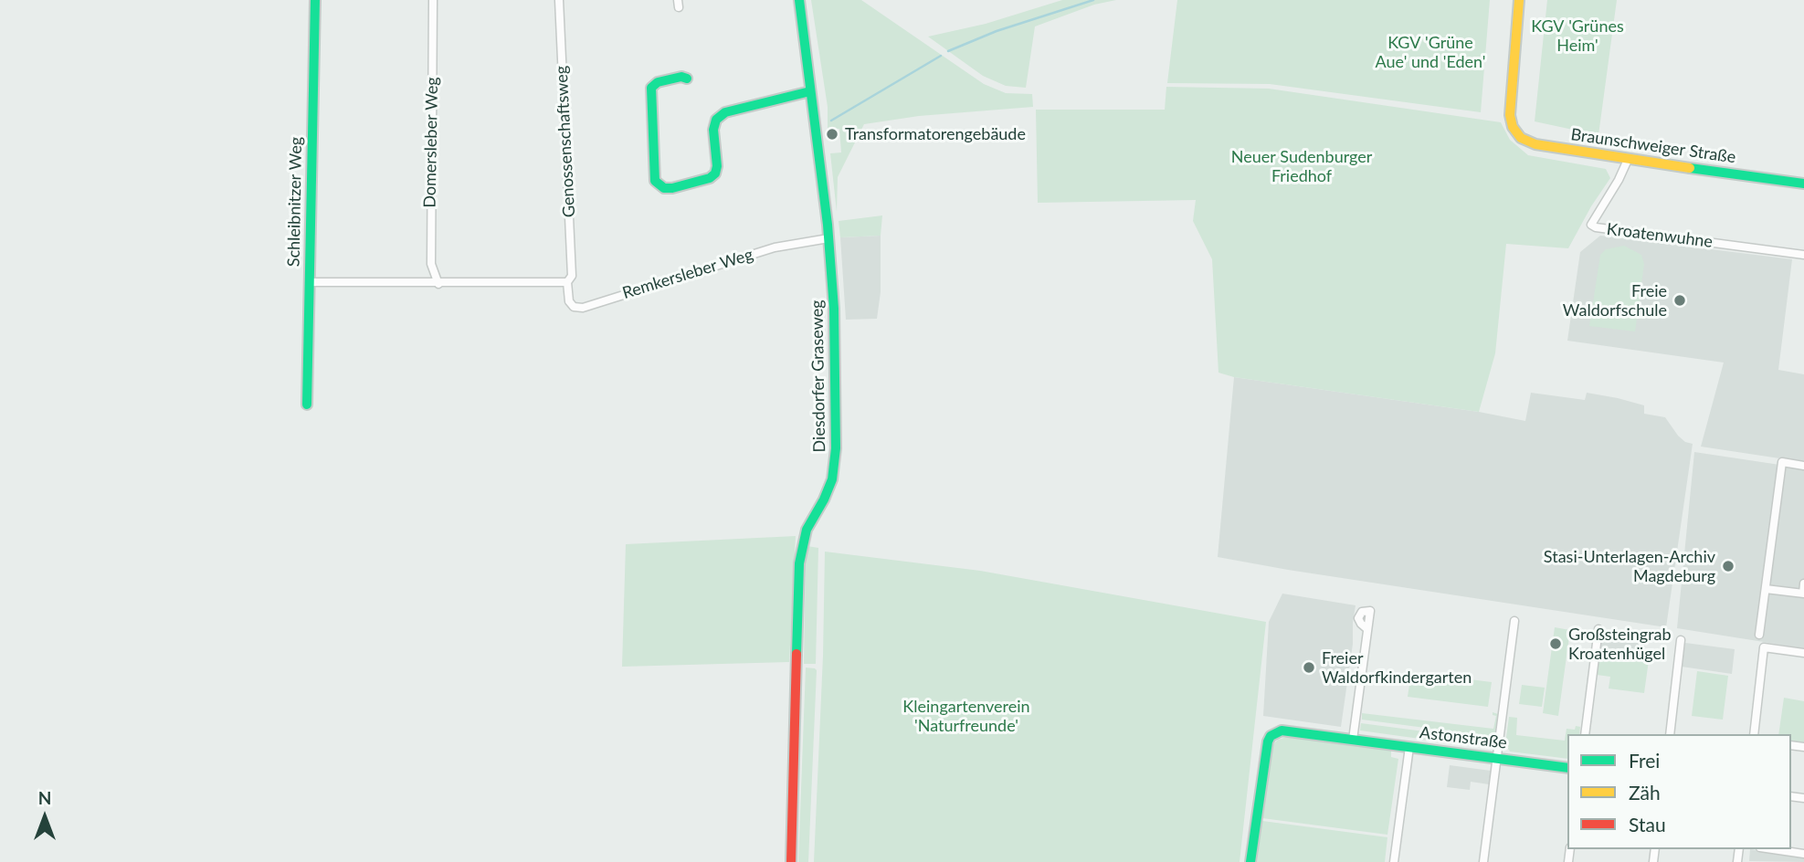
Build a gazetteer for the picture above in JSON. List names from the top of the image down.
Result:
{
  "streets": {
    "street": [
      "Genossenschaftsweg",
      "Domersleber Weg",
      "Braunschweiger Straße",
      "Schleibnitzer Weg",
      "Kroatenwuhne",
      "Remkersleber Weg",
      "Diesdorfer Graseweg",
      "Astonstraße"
    ]
  },
  "crossings": [
    ["Genossenschaftsweg", "Remkersleber Weg"],
    ["Braunschweiger Straße", "Kroatenwuhne"],
    ["Remkersleber Weg", "Diesdorfer Graseweg"]
  ],
  "parks": [
    "KGV 'Grünes Heim'",
    "KGV 'Grüne Aue' und 'Eden'",
    "Neuer Sudenburger Friedhof",
    "Kleingartenverein 'Naturfreunde'"
  ],
  "places": [
    "Transformatorengebäude",
    "Freie Waldorfschule",
    "Stasi-Unterlagen-Archiv Magdeburg",
    "Großsteingrab Kroatenhügel",
    "Freier Waldorfkindergarten"
  ],
  "legend": ["Frei", "Zäh", "Stau"],
  "north": "top"
}
